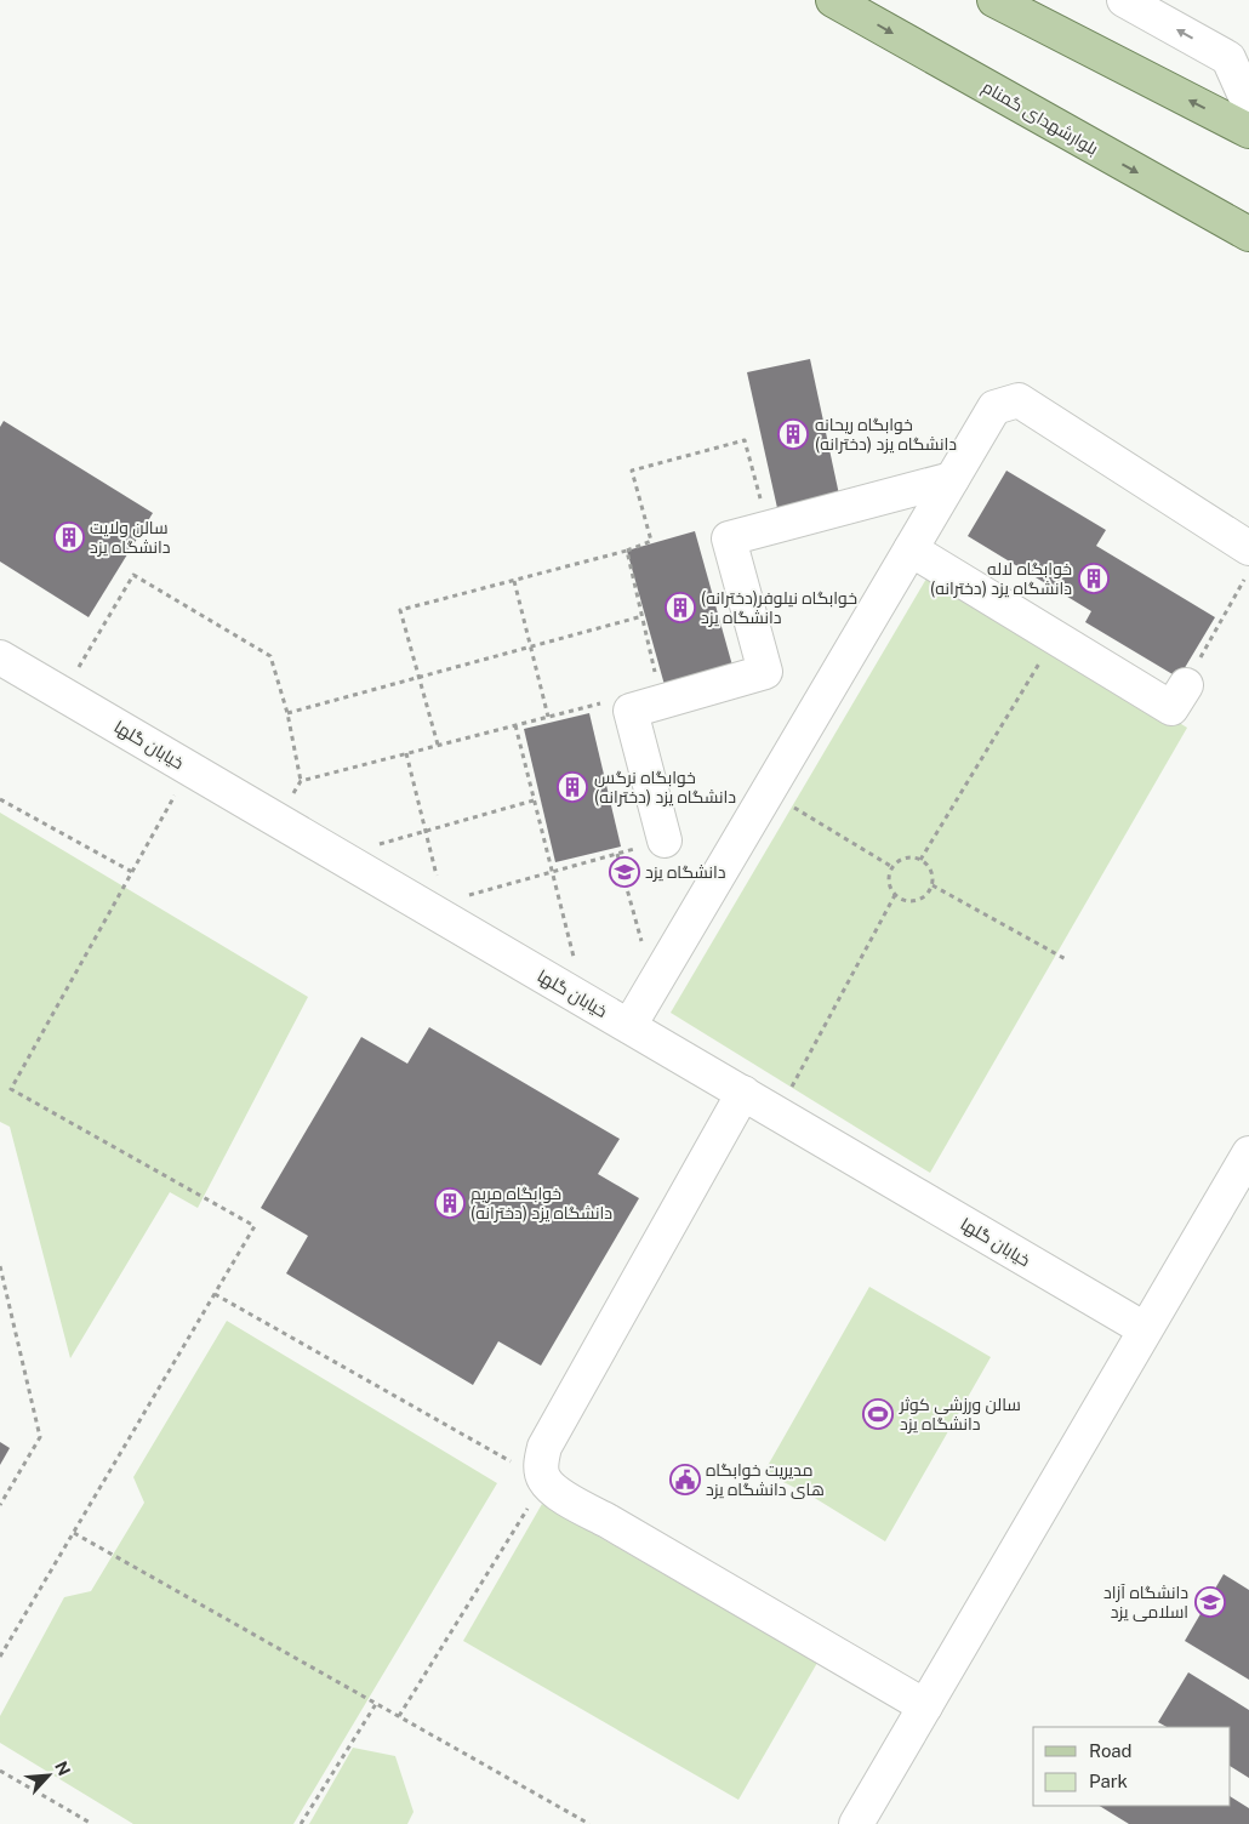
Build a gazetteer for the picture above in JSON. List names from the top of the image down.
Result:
{
  "streets": {
    "main road": ["بلوارشهدای گمنام"],
    "street": ["خیابان گلها"]
  },
  "places": {
    "building": [
      "خوابگاه ریحانه (دخترانه) دانشگاه یزد",
      "سالن ولایت دانشگاه یزد",
      "خوابگاه لاله (دخترانه) دانشگاه یزد",
      "خوابگاه نیلوفر(دخترانه) دانشگاه یزد",
      "خوابگاه نرگس (دخترانه) دانشگاه یزد",
      "خوابگاه مریم (دخترانه) دانشگاه یزد"
    ],
    "school or university": ["دانشگاه یزد", "دانشگاه آزاد اسلامی یزد"],
    "sports": ["سالن ورزشی کوثر دانشگاه یزد"],
    "public building": ["مدیریت خوابگاه های دانشگاه یزد"]
  },
  "legend": ["Road", "Park"],
  "north": "top right"
}
